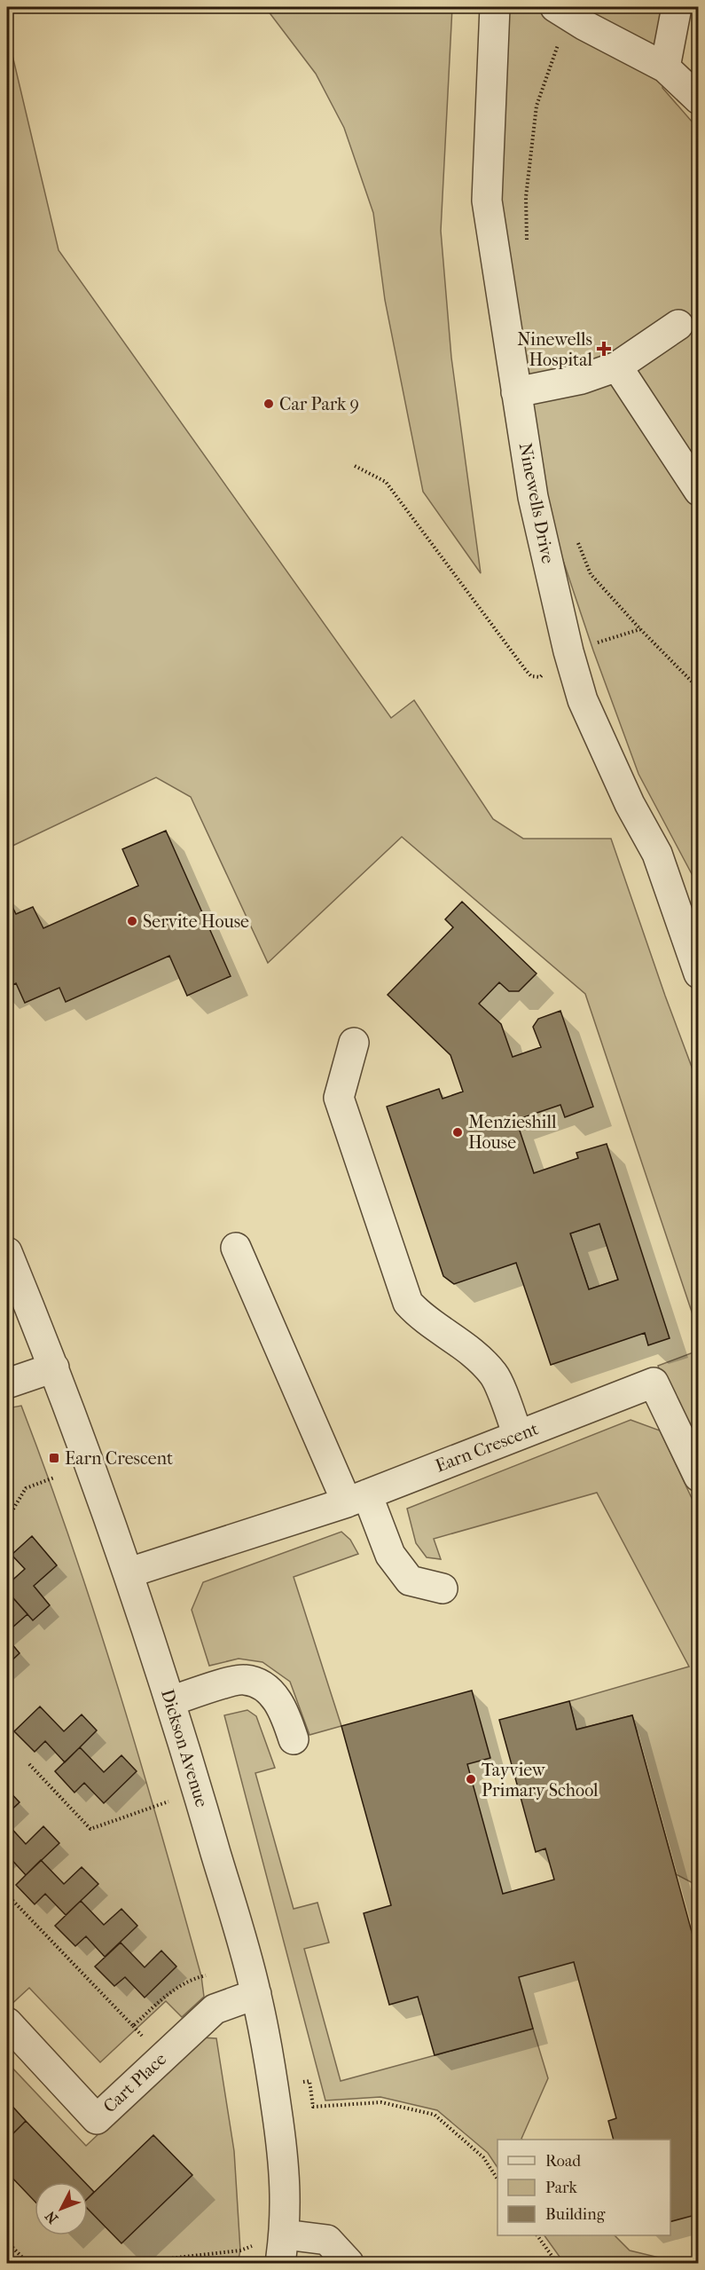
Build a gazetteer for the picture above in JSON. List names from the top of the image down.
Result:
{
  "streets": {
    "street": [
      "Ninewells Drive",
      "Earn Crescent",
      "Dickson Avenue",
      "Cart Place"
    ]
  },
  "crossings": [
    ["Earn Crescent", "Dickson Avenue"],
    ["Dickson Avenue", "Cart Place"]
  ],
  "places": {
    "health": ["Ninewells Hospital"],
    "other": [
      "Car Park 9",
      "Servite House",
      "Menzieshill House",
      "Tayview Primary School"
    ],
    "transit": ["Earn Crescent"]
  },
  "legend": ["Road", "Park", "Building"],
  "north": "bottom left"
}
